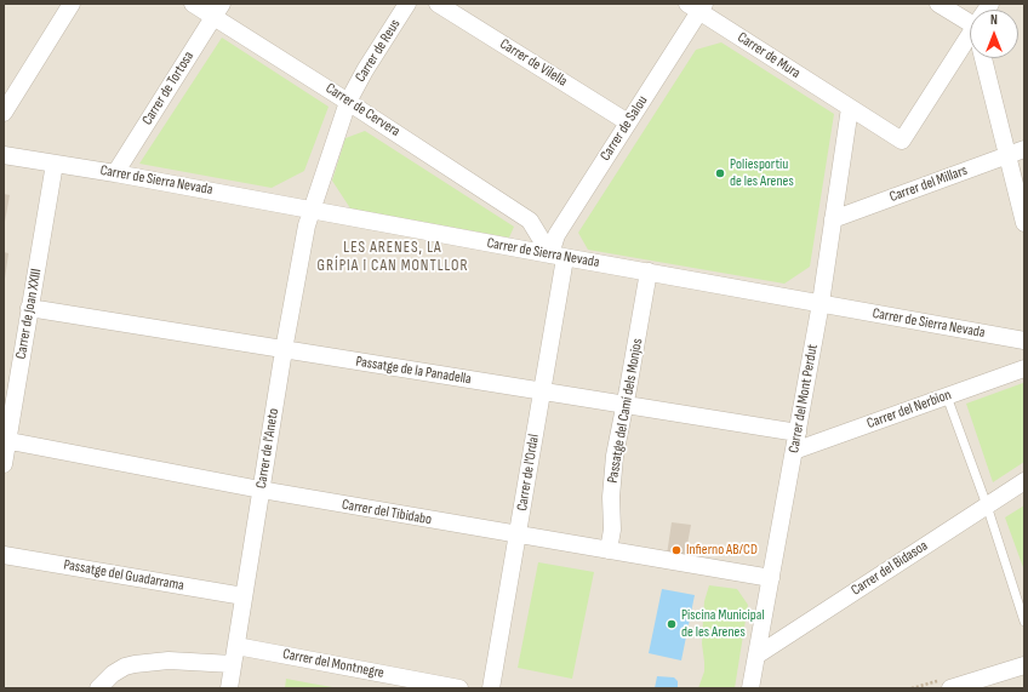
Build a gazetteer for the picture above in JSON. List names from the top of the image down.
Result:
{
  "streets": {
    "street": [
      "Carrer de Reus",
      "Carrer de Mura",
      "Carrer de Vilella",
      "Carrer de Tortosa",
      "Carrer de Cervera",
      "Carrer de Salou",
      "Carrer de Sierra Nevada",
      "Carrer del Millars",
      "Carrer de Joan XXIII",
      "Passatge de la Panadella",
      "Carrer del Mont Perdut",
      "Carrer del Nerbion",
      "Passatge del Camí dels Monjos",
      "Carrer de l'Aneto",
      "Carrer de l'Ordal",
      "Carrer del Tibidabo",
      "Carrer del Bidasoa",
      "Passatge del Guadarrama",
      "Carrer del Montnegre"
    ]
  },
  "crossings": [
    ["Carrer de Reus", "Carrer de Cervera"],
    ["Carrer de Reus", "Carrer de Sierra Nevada"],
    ["Carrer de Reus", "Carrer de l'Aneto"],
    ["Carrer de Mura", "Carrer de Salou"],
    ["Carrer de Mura", "Carrer del Mont Perdut"],
    ["Carrer de Vilella", "Carrer de Salou"],
    ["Carrer de Tortosa", "Carrer de Cervera"],
    ["Carrer de Tortosa", "Carrer de Sierra Nevada"],
    ["Carrer de Cervera", "Carrer de Salou"],
    ["Carrer de Cervera", "Carrer de Sierra Nevada"],
    ["Carrer de Cervera", "Carrer de l'Ordal"],
    ["Carrer de Salou", "Carrer de Sierra Nevada"],
    ["Carrer de Salou", "Carrer de l'Ordal"],
    ["Carrer de Sierra Nevada", "Carrer de Joan XXIII"],
    ["Carrer de Sierra Nevada", "Carrer del Mont Perdut"],
    ["Carrer de Sierra Nevada", "Passatge del Camí dels Monjos"],
    ["Carrer de Sierra Nevada", "Carrer de l'Aneto"],
    ["Carrer de Sierra Nevada", "Carrer de l'Ordal"],
    ["Carrer del Millars", "Carrer del Mont Perdut"],
    ["Carrer de Joan XXIII", "Passatge de la Panadella"],
    ["Carrer de Joan XXIII", "Carrer del Tibidabo"],
    ["Passatge de la Panadella", "Carrer del Mont Perdut"],
    ["Passatge de la Panadella", "Passatge del Camí dels Monjos"],
    ["Passatge de la Panadella", "Carrer de l'Aneto"],
    ["Passatge de la Panadella", "Carrer de l'Ordal"],
    ["Carrer del Mont Perdut", "Carrer del Nerbion"],
    ["Carrer del Mont Perdut", "Carrer del Tibidabo"],
    ["Carrer del Mont Perdut", "Carrer del Bidasoa"],
    ["Passatge del Camí dels Monjos", "Carrer del Tibidabo"],
    ["Carrer de l'Aneto", "Carrer del Tibidabo"],
    ["Carrer de l'Aneto", "Passatge del Guadarrama"],
    ["Carrer de l'Aneto", "Carrer del Montnegre"],
    ["Carrer de l'Ordal", "Carrer del Tibidabo"]
  ],
  "districts": ["LES ARENES, LA GRÍPIA I CAN MONTLLOR"],
  "places": ["Poliesportiu de les Arenes", "Infierno AB/CD", "Piscina Municipal de les Arenes"],
  "north": "top"
}
